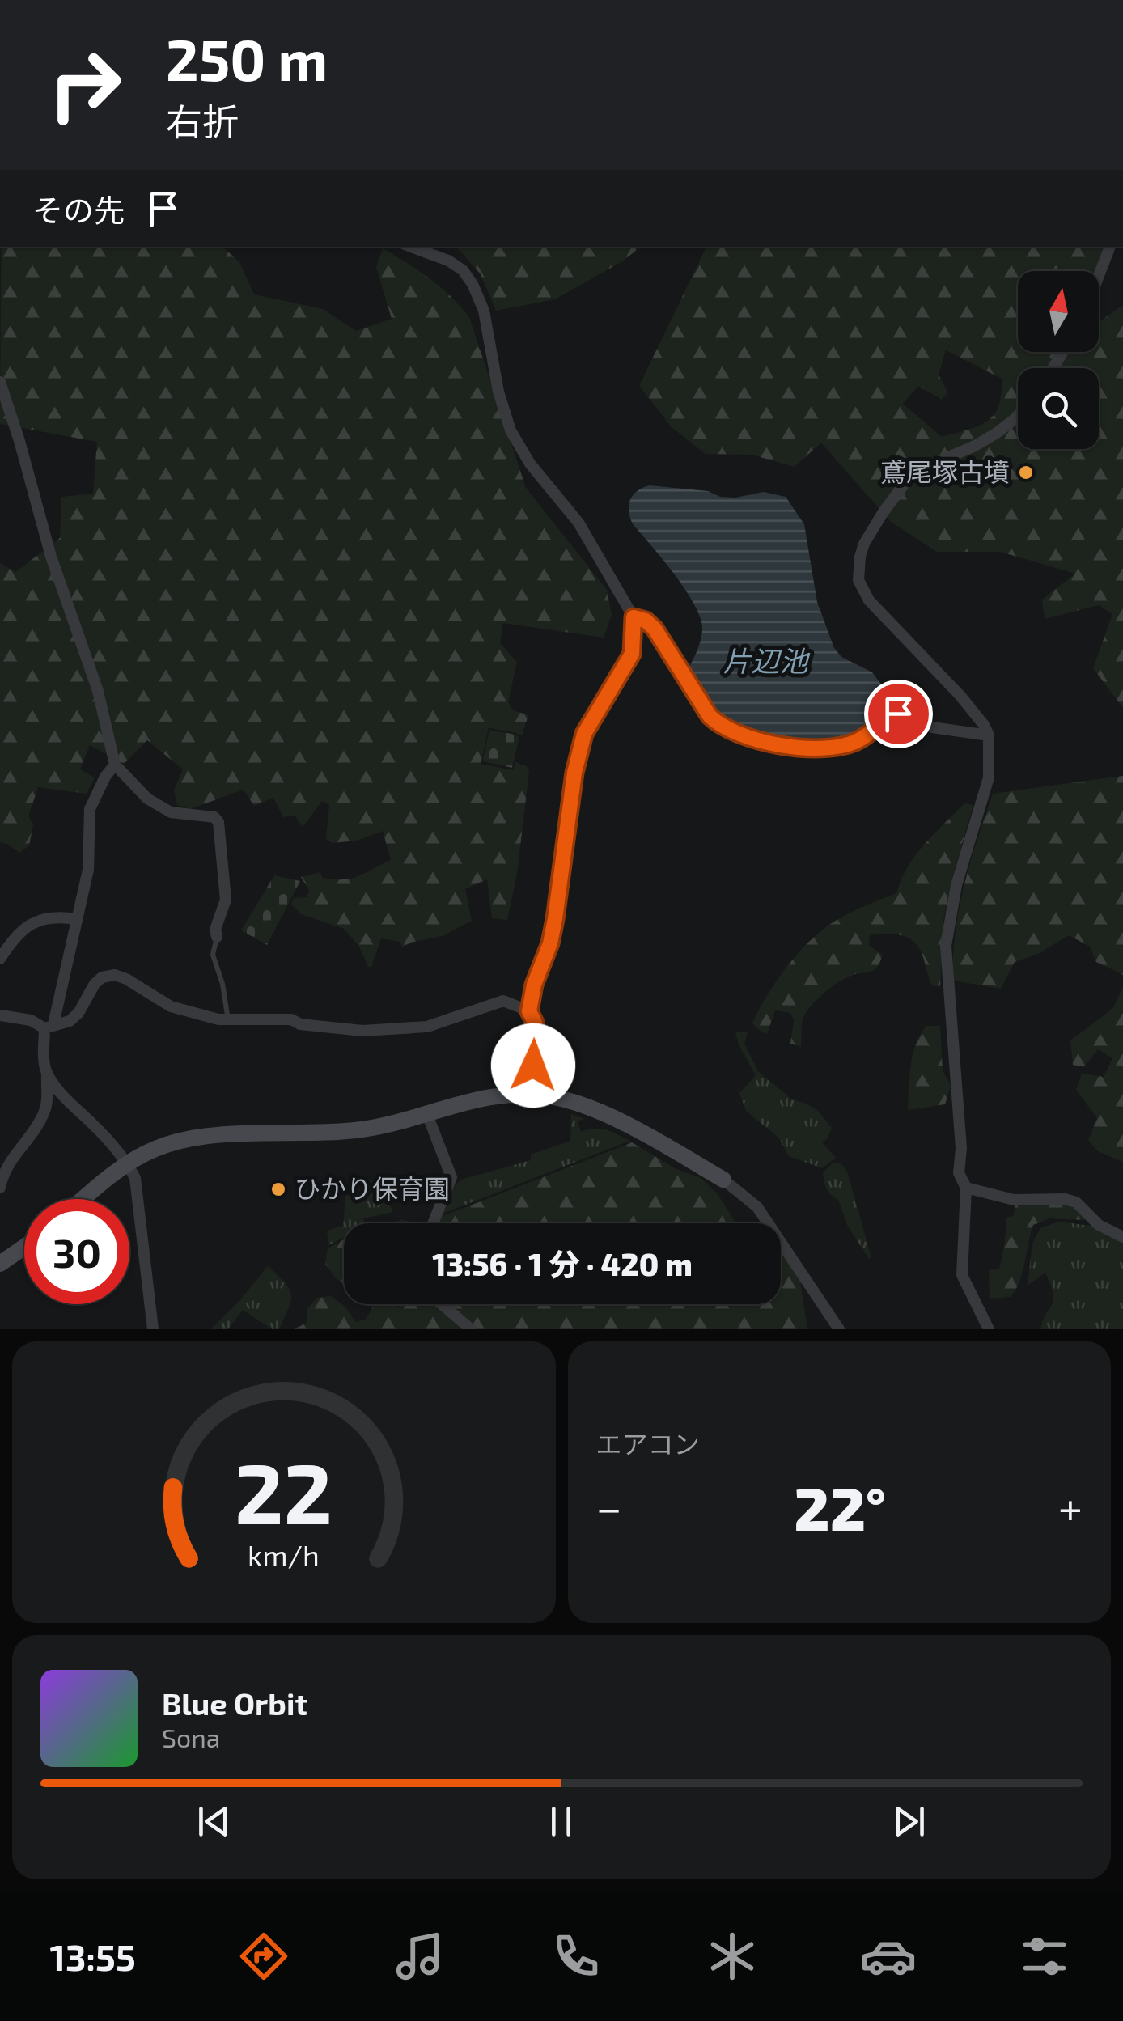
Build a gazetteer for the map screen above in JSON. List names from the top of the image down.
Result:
{
  "water": ["片辺池"],
  "places": ["鳶尾塚古墳", "ひかり保育園"],
  "north": "top",
  "page": {
    "turn": ["250 m", "右折"],
    "then": "その先",
    "limit": "30",
    "trip": "13:56 · 1 分 · 420 m",
    "tile": "エアコン",
    "heat": ["−", "22°", "+"],
    "song": ["Blue Orbit", "Sona"],
    "tabs": "13:55",
    "gauge": ["22", "km/h"]
  }
}
